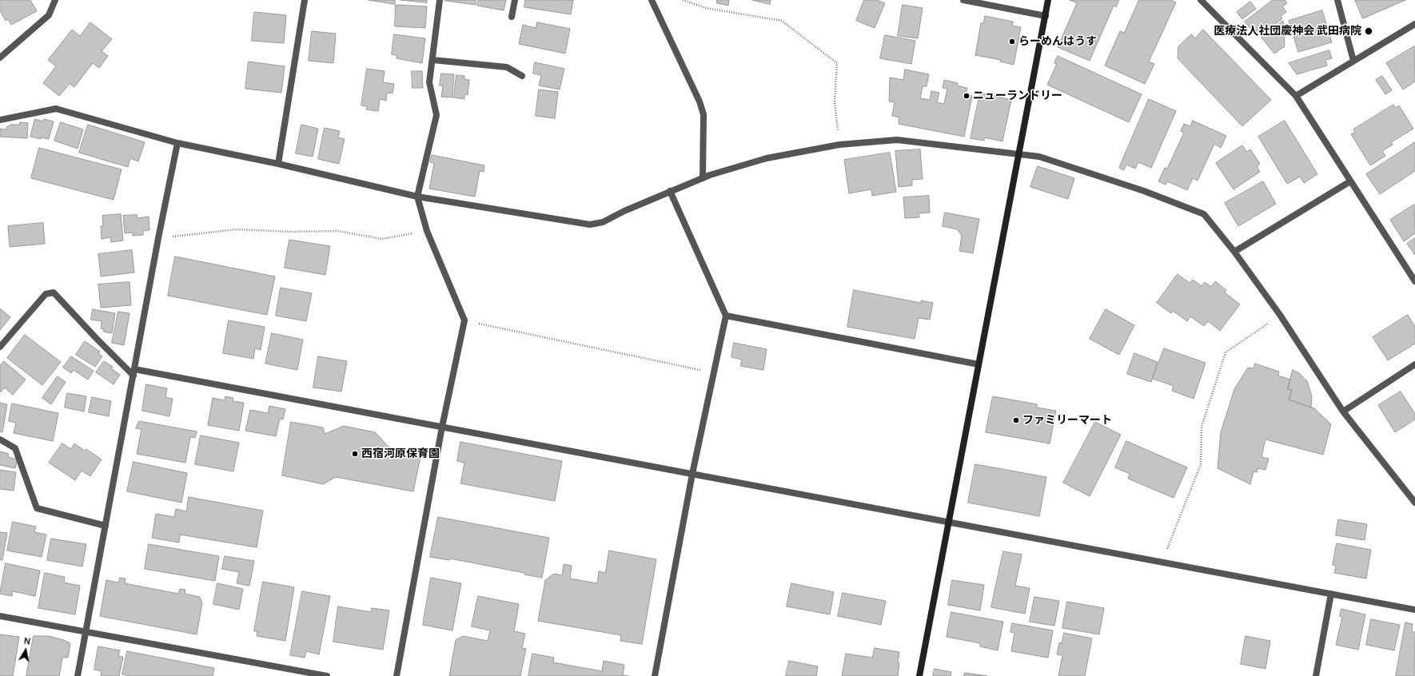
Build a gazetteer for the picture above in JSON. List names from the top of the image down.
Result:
{
  "places": [
    "医療法人社団慶神会 武田病院",
    "らーめんはうす",
    "ニューランドリー",
    "ファミリーマート",
    "西宿河原保育園"
  ],
  "north": "top"
}
